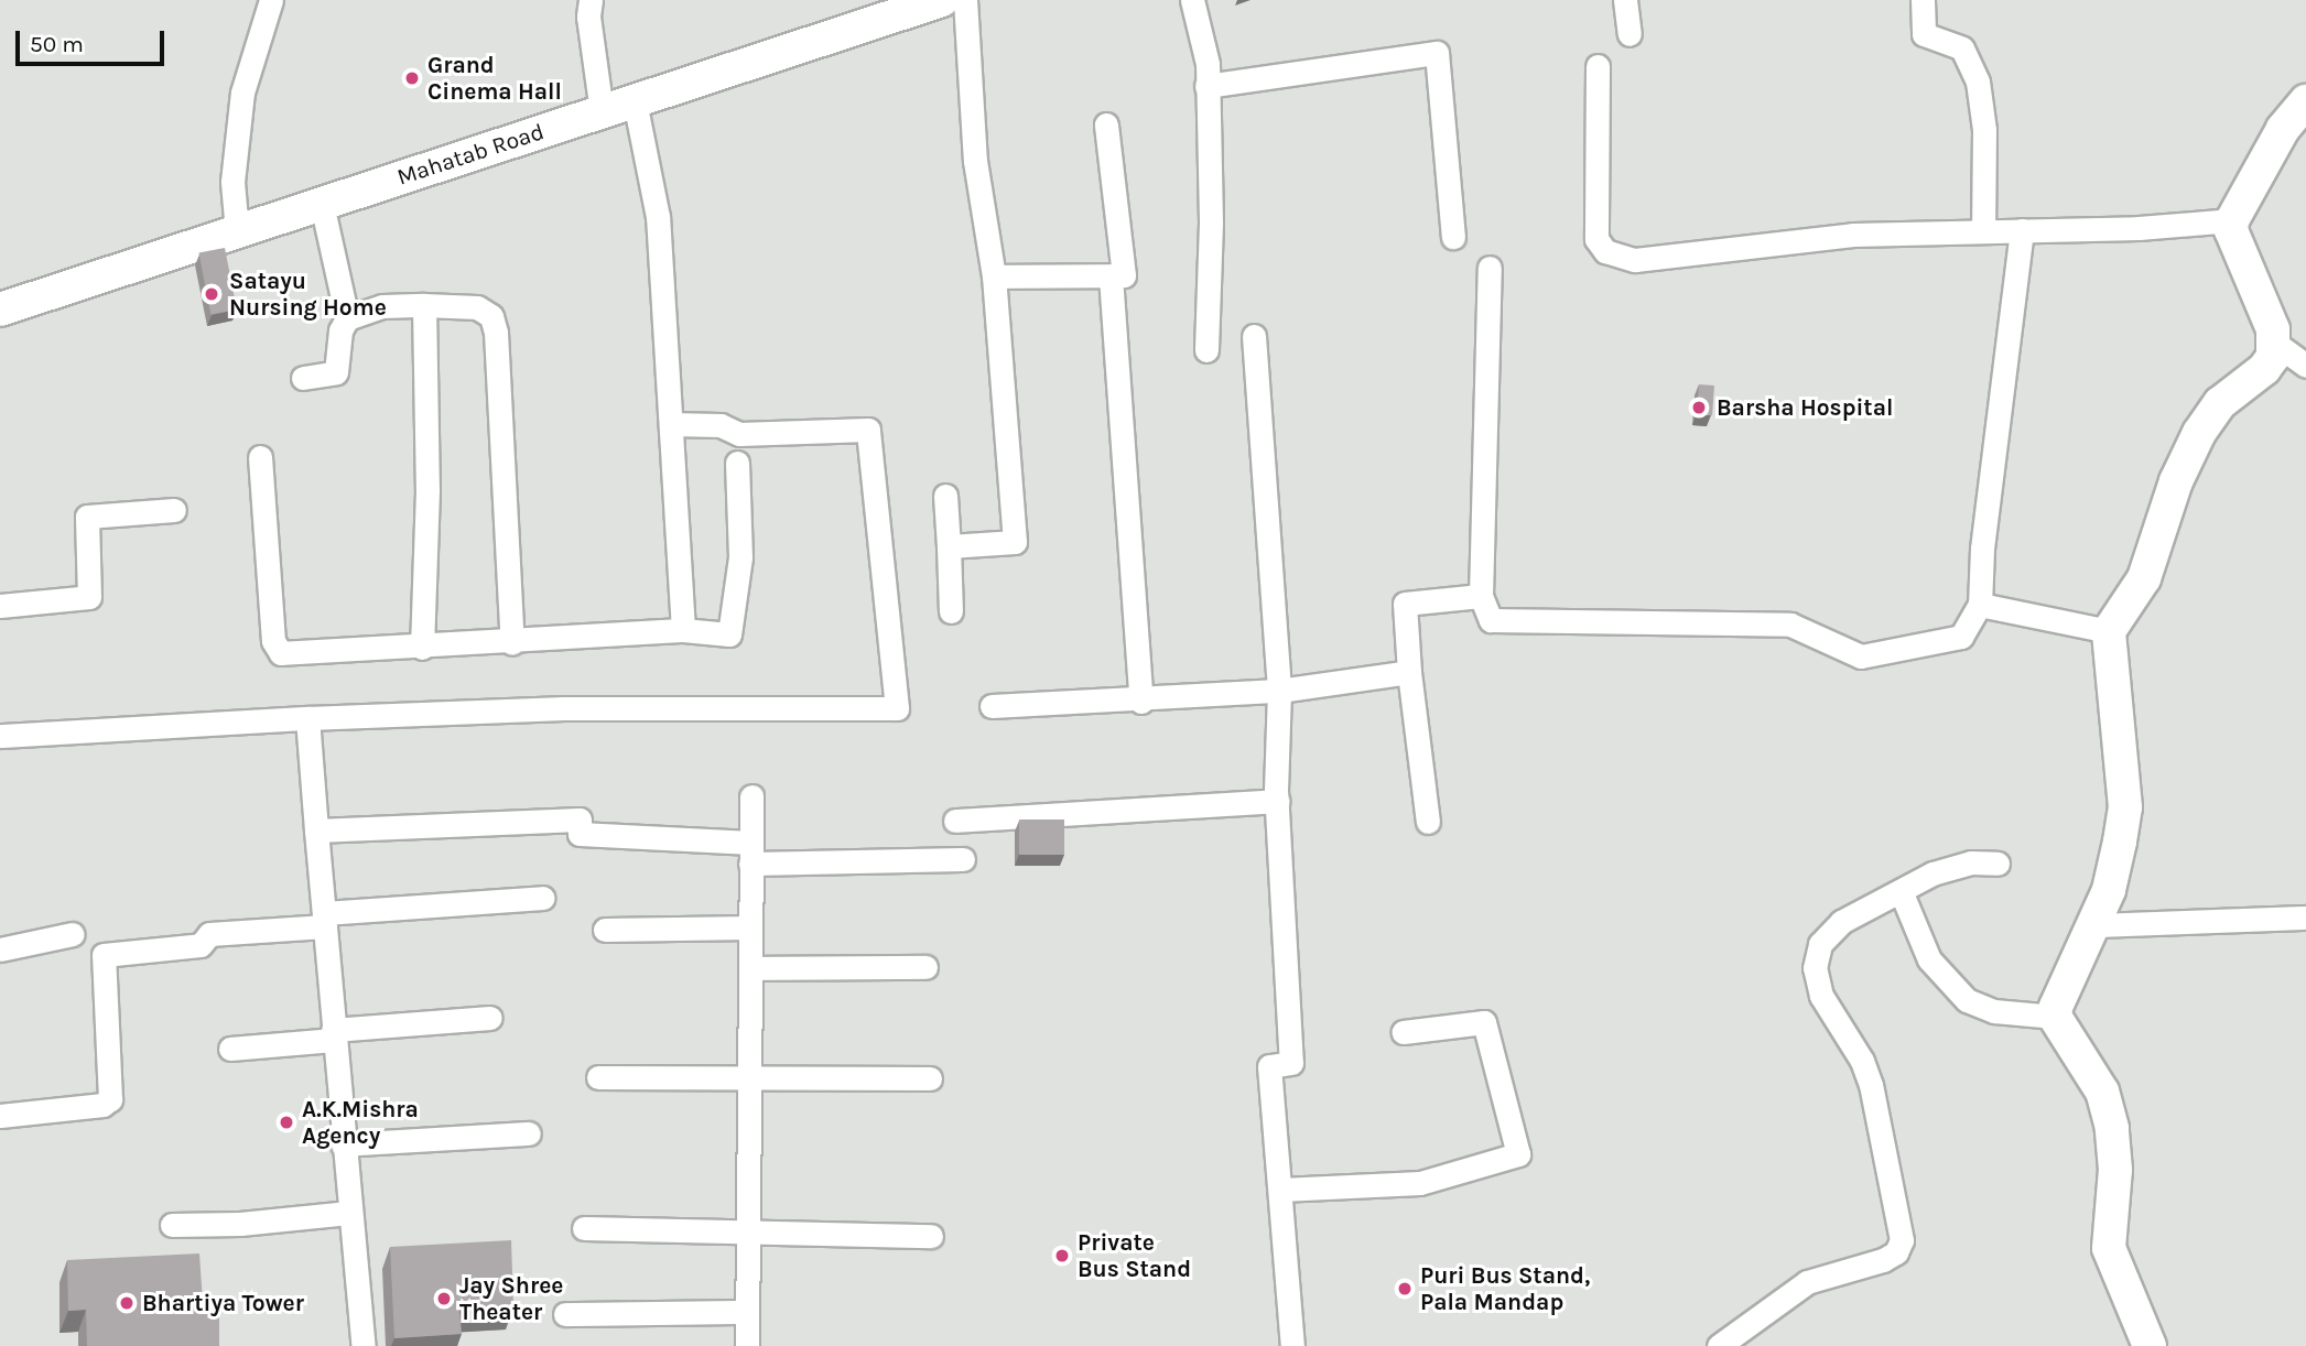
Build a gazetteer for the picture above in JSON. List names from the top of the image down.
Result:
{
  "streets": {
    "street": ["Mahatab Road"]
  },
  "places": [
    "Grand Cinema Hall",
    "Satayu Nursing Home",
    "Barsha Hospital",
    "A.K.Mishra Agency",
    "Private Bus Stand",
    "Puri Bus Stand, Pala Mandap",
    "Jay Shree Theater",
    "Bhartiya Tower"
  ],
  "scale_bar": "50 m"
}
